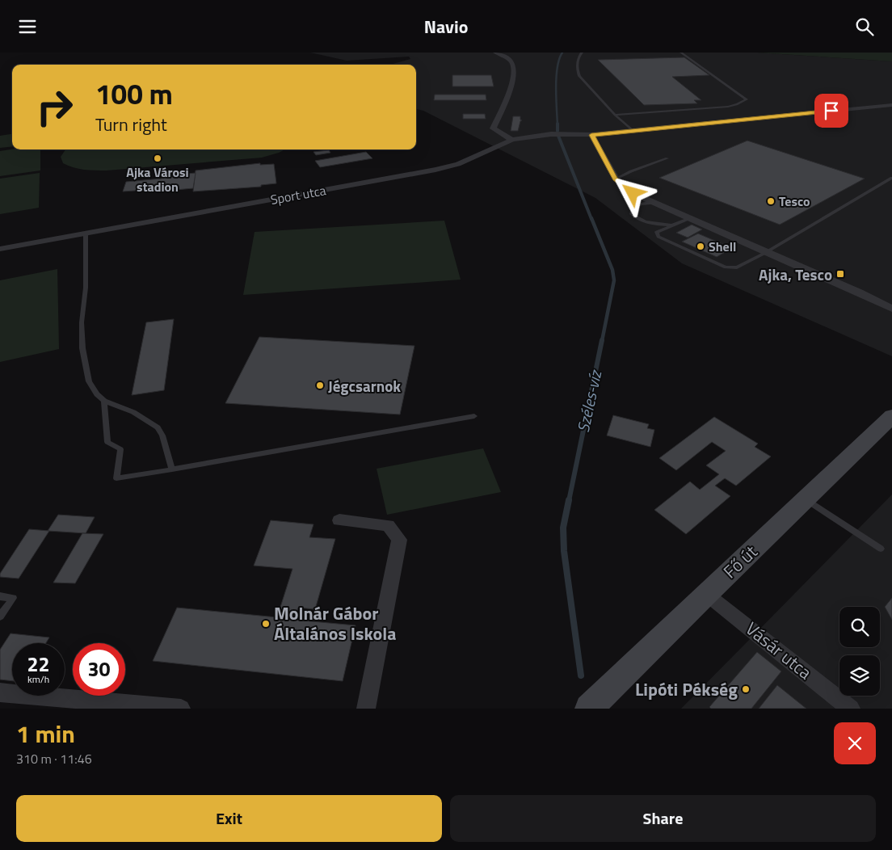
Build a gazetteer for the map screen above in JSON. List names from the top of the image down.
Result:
{
  "streets": {
    "main road": ["Fő út"],
    "street": ["Sport utca", "Vásár utca"]
  },
  "crossings": [
    ["Fő út", "Vásár utca"]
  ],
  "water": ["Széles-víz"],
  "places": {
    "other": [
      "Ajka Városi stadion",
      "Tesco",
      "Shell",
      "Jégcsarnok",
      "Molnár Gábor Általános Iskola",
      "Lipóti Pékség"
    ],
    "transit": ["Ajka, Tesco"]
  },
  "page": {
    "header": "Navio",
    "turn": ["100 m", "Turn right"],
    "speed": "22 km/h",
    "limit": "30",
    "heading": ["1 min", "310 m · 11:46"],
    "buttons": ["Exit", "Share"]
  }
}
